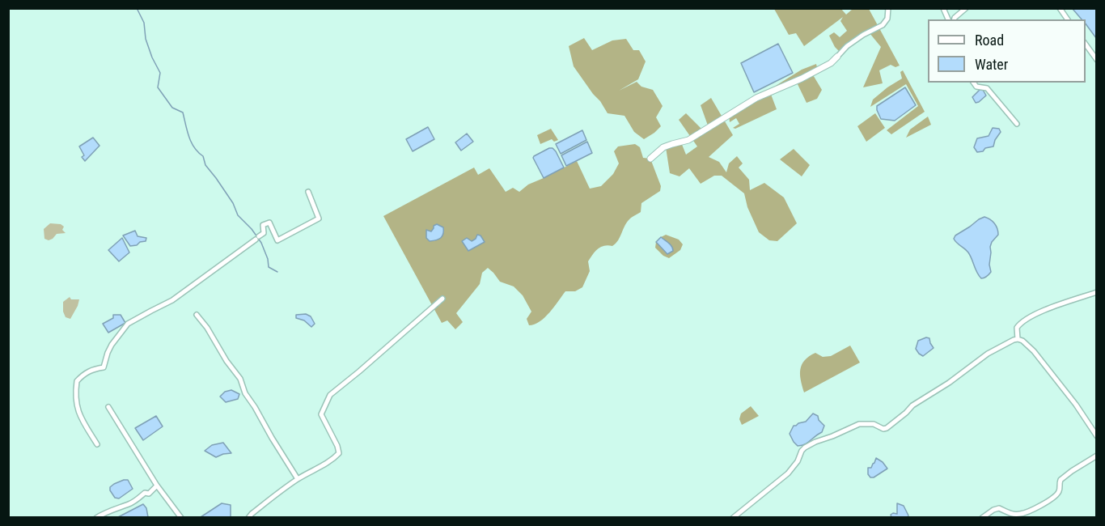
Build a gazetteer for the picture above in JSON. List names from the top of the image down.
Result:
{
  "legend": ["Road", "Water"]
}
